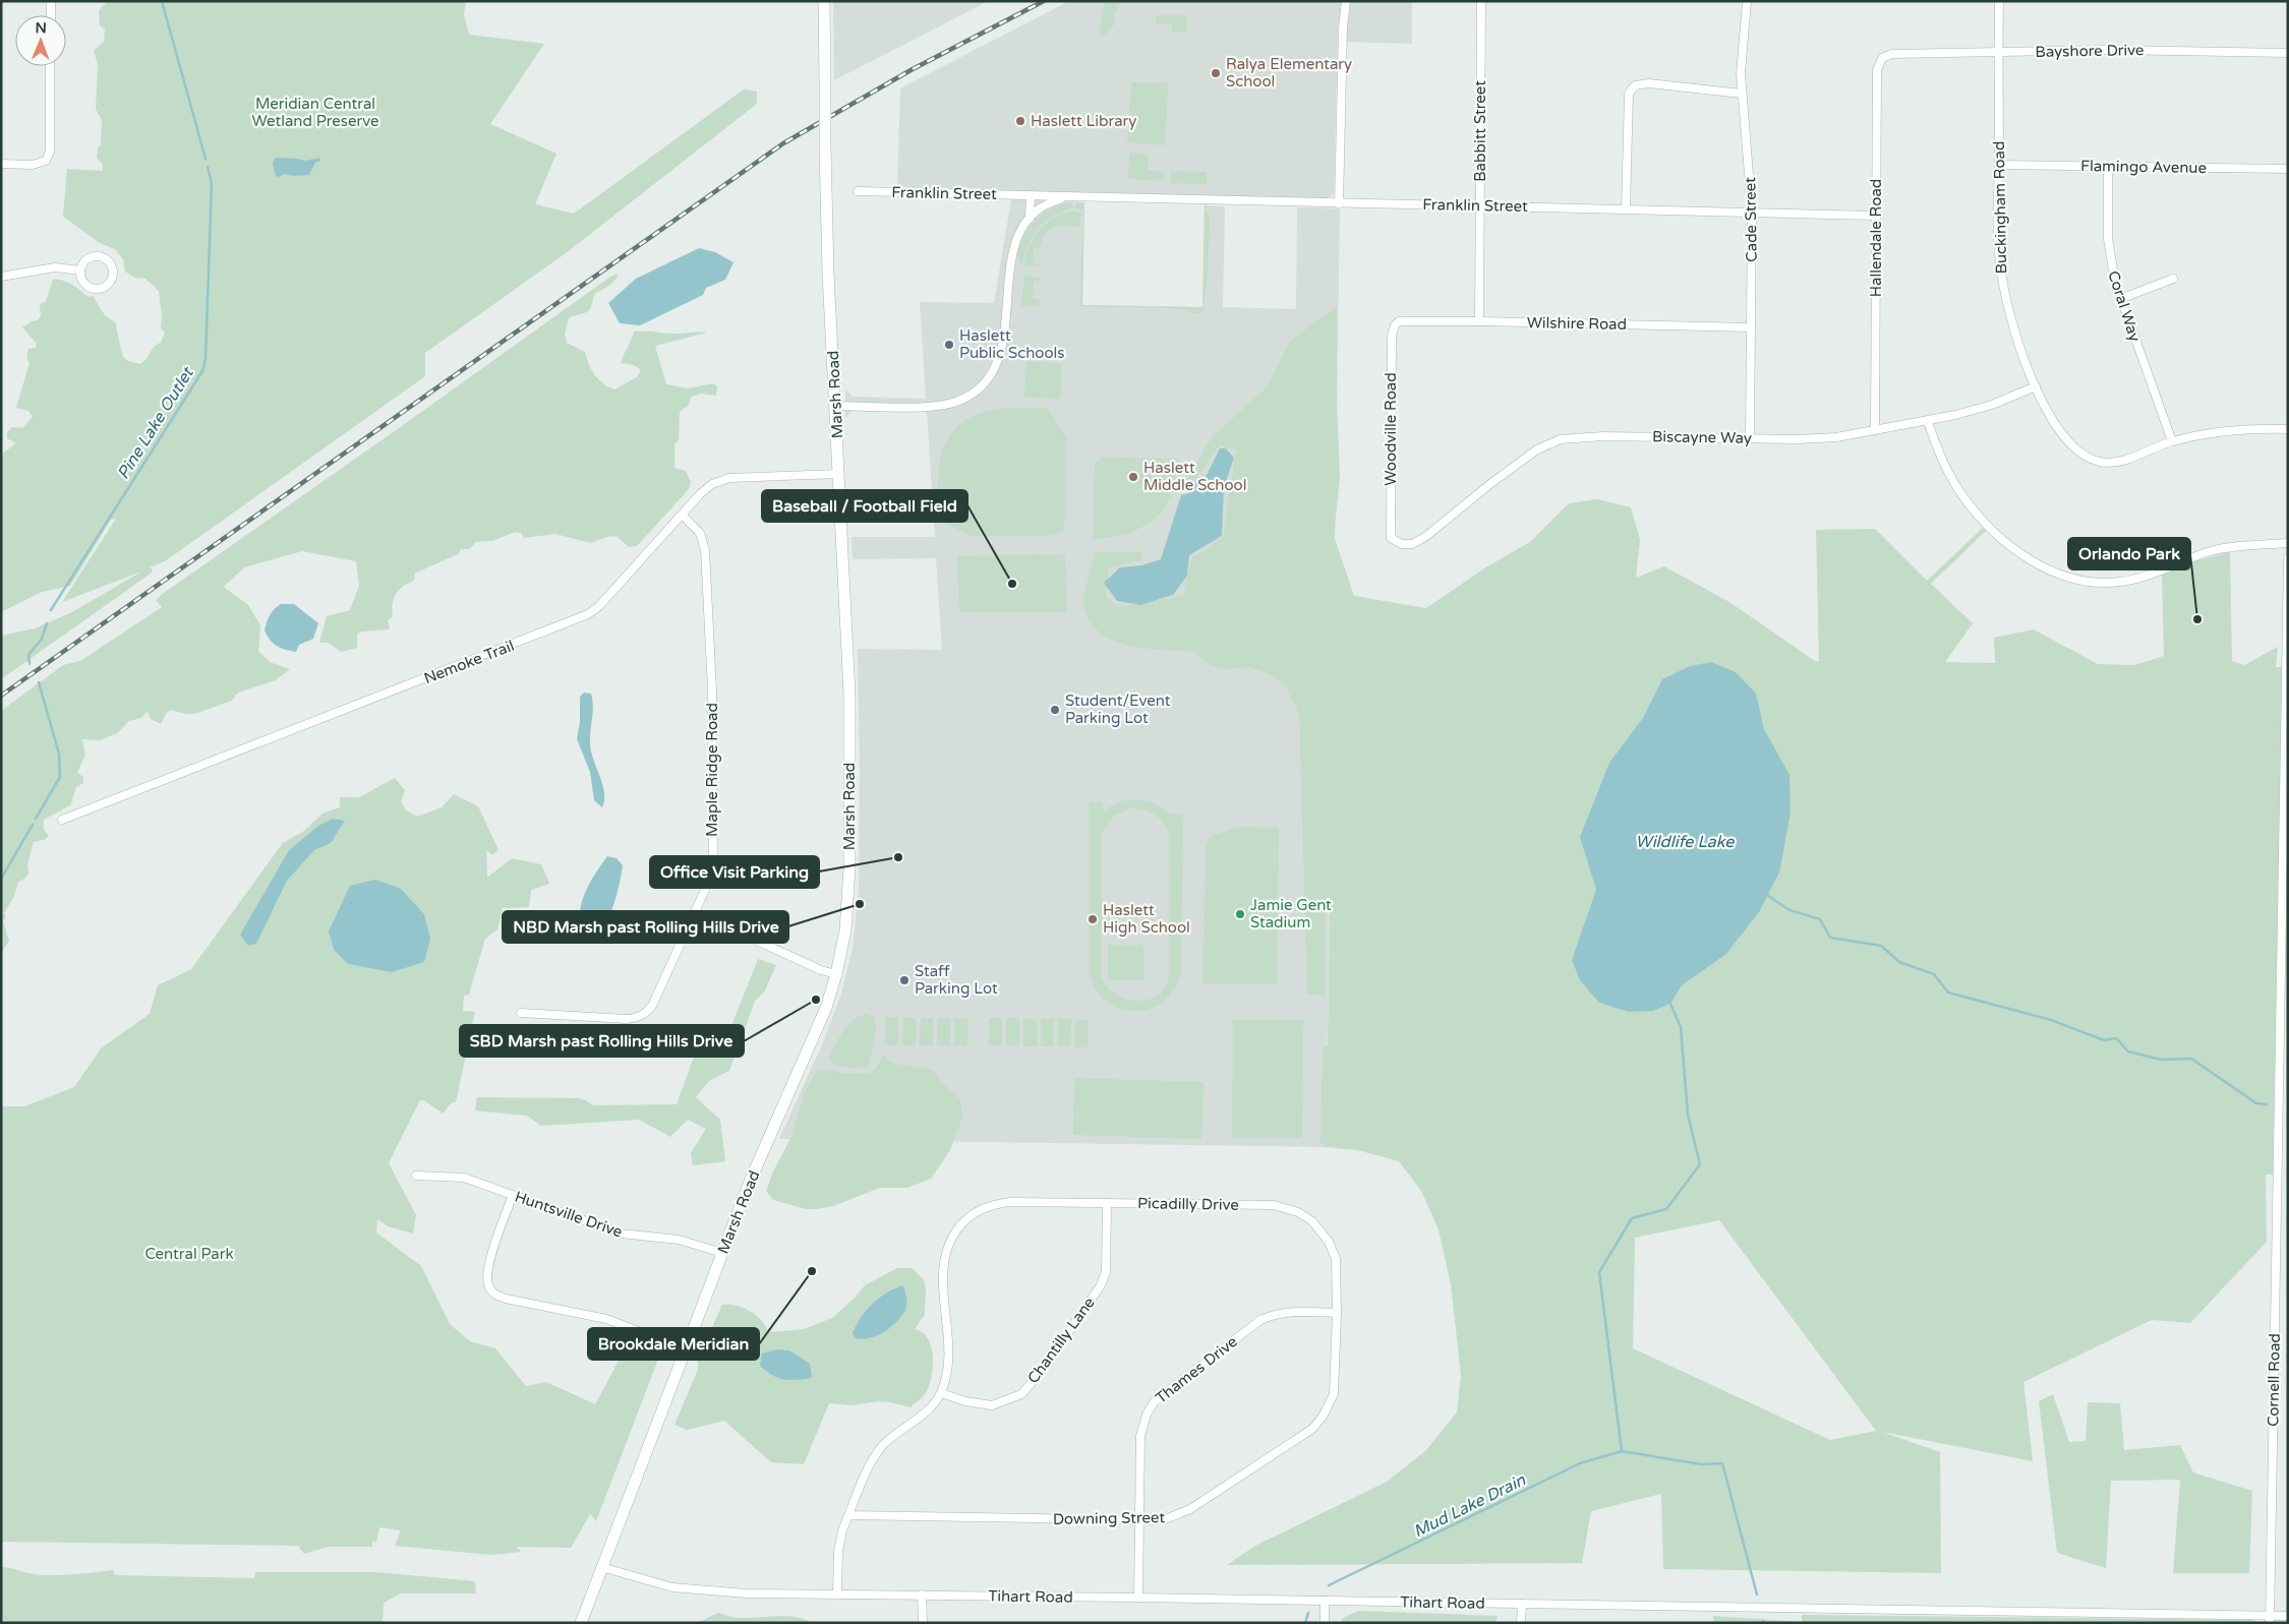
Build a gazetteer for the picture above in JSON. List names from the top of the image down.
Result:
{
  "streets": {
    "main road": ["Marsh Road"],
    "street": [
      "Bayshore Drive",
      "Babbitt Street",
      "Flamingo Avenue",
      "Franklin Street",
      "Buckingham Road",
      "Cade Street",
      "Hallendale Road",
      "Coral Way",
      "Wilshire Road",
      "Woodville Road",
      "Biscayne Way",
      "Nemoke Trail",
      "Maple Ridge Road",
      "Picadilly Drive",
      "Huntsville Drive",
      "Chantilly Lane",
      "Thames Drive",
      "Cornell Road",
      "Downing Street",
      "Tihart Road"
    ]
  },
  "crossings": [
    ["Bayshore Drive", "Buckingham Road"],
    ["Bayshore Drive", "Hallendale Road"],
    ["Babbitt Street", "Franklin Street"],
    ["Babbitt Street", "Wilshire Road"],
    ["Flamingo Avenue", "Buckingham Road"],
    ["Flamingo Avenue", "Coral Way"],
    ["Franklin Street", "Cade Street"],
    ["Franklin Street", "Hallendale Road"],
    ["Franklin Street", "Marsh Road"],
    ["Buckingham Road", "Coral Way"],
    ["Buckingham Road", "Biscayne Way"],
    ["Cade Street", "Wilshire Road"],
    ["Cade Street", "Biscayne Way"],
    ["Hallendale Road", "Biscayne Way"],
    ["Wilshire Road", "Woodville Road"],
    ["Marsh Road", "Nemoke Trail"],
    ["Marsh Road", "Huntsville Drive"],
    ["Marsh Road", "Tihart Road"],
    ["Woodville Road", "Biscayne Way"],
    ["Nemoke Trail", "Maple Ridge Road"],
    ["Picadilly Drive", "Chantilly Lane"],
    ["Picadilly Drive", "Thames Drive"],
    ["Picadilly Drive", "Downing Street"],
    ["Thames Drive", "Downing Street"],
    ["Thames Drive", "Tihart Road"],
    ["Cornell Road", "Tihart Road"]
  ],
  "water": ["Pine Lake Outlet", "Wildlife Lake", "Mud Lake Drain"],
  "parks": ["Meridian Central Wetland Preserve", "Central Park"],
  "places": [
    "Ralya Elementary School",
    "Haslett Library",
    "Haslett Public Schools",
    "Haslett Middle School",
    "Baseball / Football Field",
    "Orlando Park",
    "Student/Event Parking Lot",
    "Office Visit Parking",
    "NBD Marsh past Rolling Hills Drive",
    "Jamie Gent Stadium",
    "Haslett High School",
    "Staff Parking Lot",
    "SBD Marsh past Rolling Hills Drive",
    "Brookdale Meridian"
  ],
  "north": "top"
}
